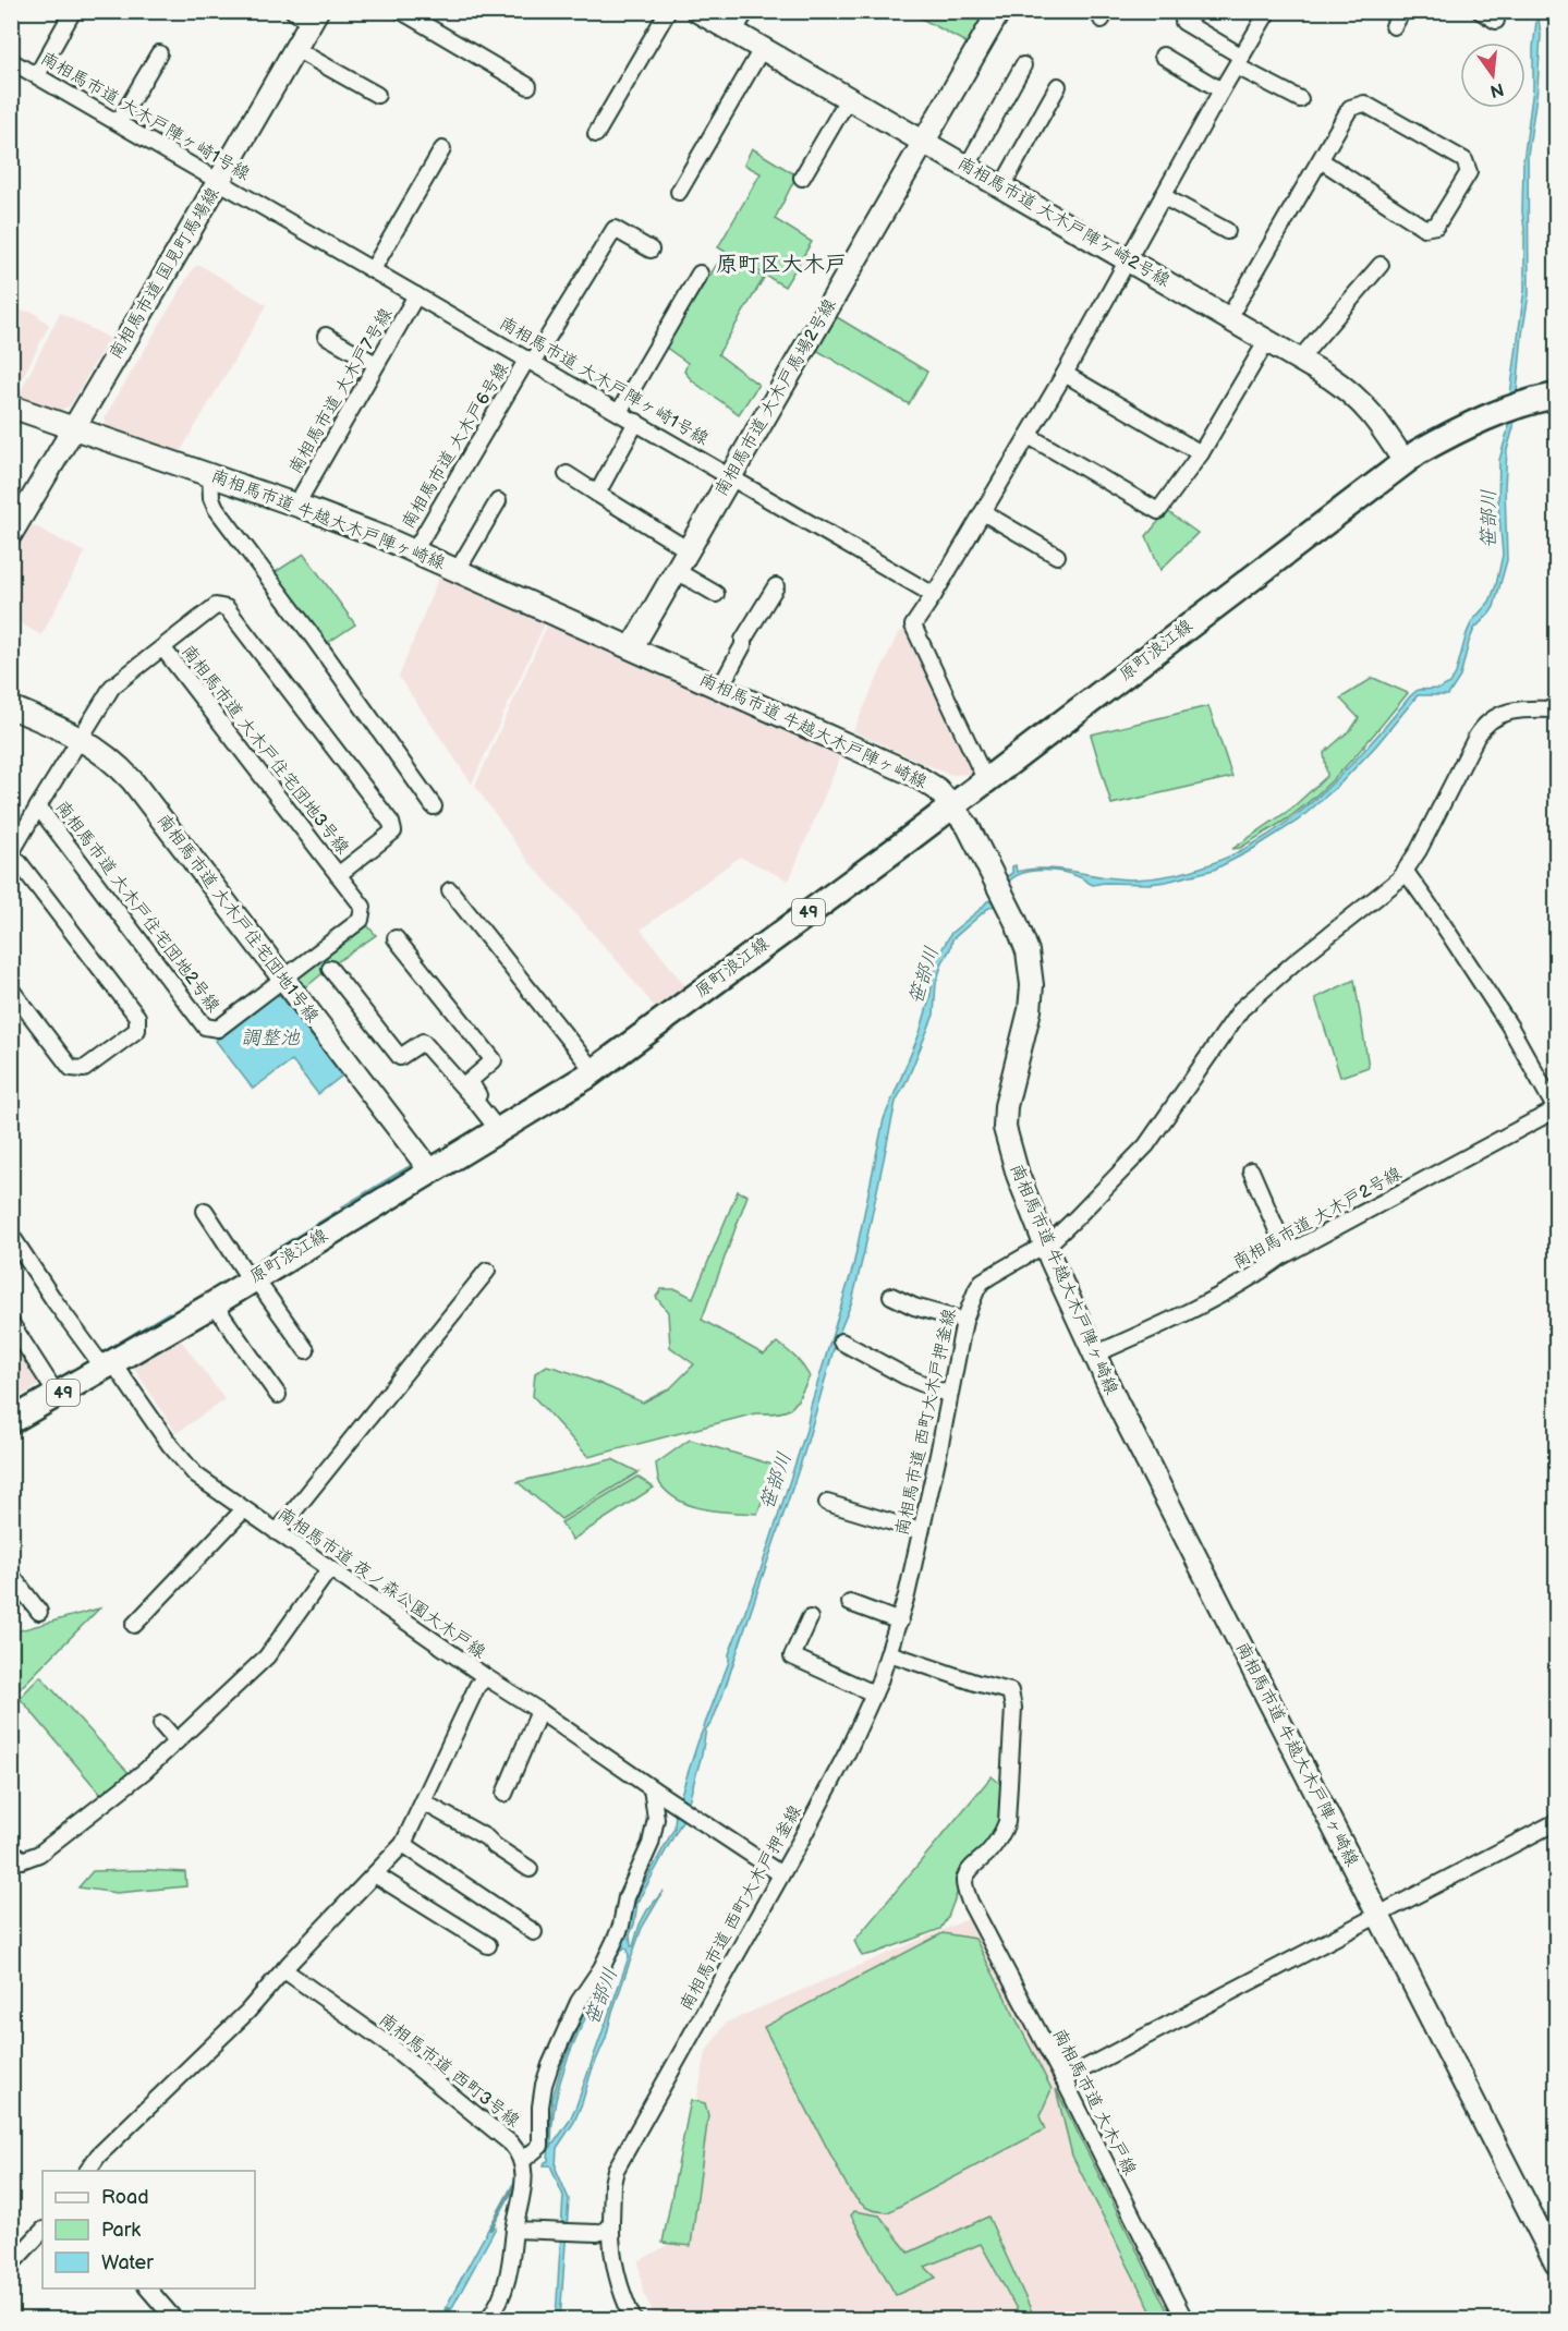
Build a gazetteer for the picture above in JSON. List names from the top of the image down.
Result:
{
  "streets": {
    "main road": ["原町浪江線", "49"],
    "street": [
      "南相馬市道 大木戸陣ヶ崎1号線",
      "南相馬市道 大木戸陣ヶ崎2号線",
      "南相馬市道 国見町馬場線",
      "南相馬市道 大木戸7号線",
      "南相馬市道 大木戸馬場2号線",
      "南相馬市道 大木戸6号線",
      "南相馬市道 牛越大木戸陣ヶ崎線",
      "南相馬市道 大木戸住宅団地3号線",
      "南相馬市道 大木戸住宅団地2号線",
      "南相馬市道 大木戸住宅団地1号線",
      "南相馬市道 大木戸2号線",
      "南相馬市道 西町大木戸押釜線",
      "南相馬市道 夜ノ森公園大木戸線",
      "南相馬市道 西町3号線",
      "南相馬市道 大木戸線"
    ]
  },
  "crossings": [
    ["南相馬市道 大木戸陣ヶ崎1号線", "南相馬市道 国見町馬場線"],
    ["南相馬市道 大木戸陣ヶ崎1号線", "南相馬市道 大木戸7号線"],
    ["南相馬市道 大木戸陣ヶ崎1号線", "南相馬市道 大木戸馬場2号線"],
    ["南相馬市道 大木戸陣ヶ崎1号線", "南相馬市道 大木戸6号線"],
    ["南相馬市道 大木戸陣ヶ崎2号線", "南相馬市道 大木戸馬場2号線"],
    ["南相馬市道 大木戸陣ヶ崎2号線", "原町浪江線"],
    ["南相馬市道 国見町馬場線", "南相馬市道 牛越大木戸陣ヶ崎線"],
    ["南相馬市道 大木戸7号線", "南相馬市道 牛越大木戸陣ヶ崎線"],
    ["南相馬市道 大木戸馬場2号線", "南相馬市道 牛越大木戸陣ヶ崎線"],
    ["南相馬市道 大木戸6号線", "南相馬市道 牛越大木戸陣ヶ崎線"],
    ["南相馬市道 牛越大木戸陣ヶ崎線", "原町浪江線"],
    ["南相馬市道 牛越大木戸陣ヶ崎線", "南相馬市道 大木戸2号線"],
    ["南相馬市道 牛越大木戸陣ヶ崎線", "南相馬市道 西町大木戸押釜線"],
    ["原町浪江線", "南相馬市道 大木戸住宅団地1号線"],
    ["原町浪江線", "南相馬市道 夜ノ森公園大木戸線"],
    ["南相馬市道 大木戸住宅団地3号線", "南相馬市道 大木戸住宅団地2号線"],
    ["南相馬市道 大木戸住宅団地2号線", "南相馬市道 大木戸住宅団地1号線"],
    ["南相馬市道 西町大木戸押釜線", "南相馬市道 大木戸線"],
    ["南相馬市道 夜ノ森公園大木戸線", "南相馬市道 西町3号線"]
  ],
  "districts": ["原町区大木戸"],
  "water": ["笹部川", "調整池"],
  "legend": ["Road", "Park", "Water"],
  "north": "bottom"
}
